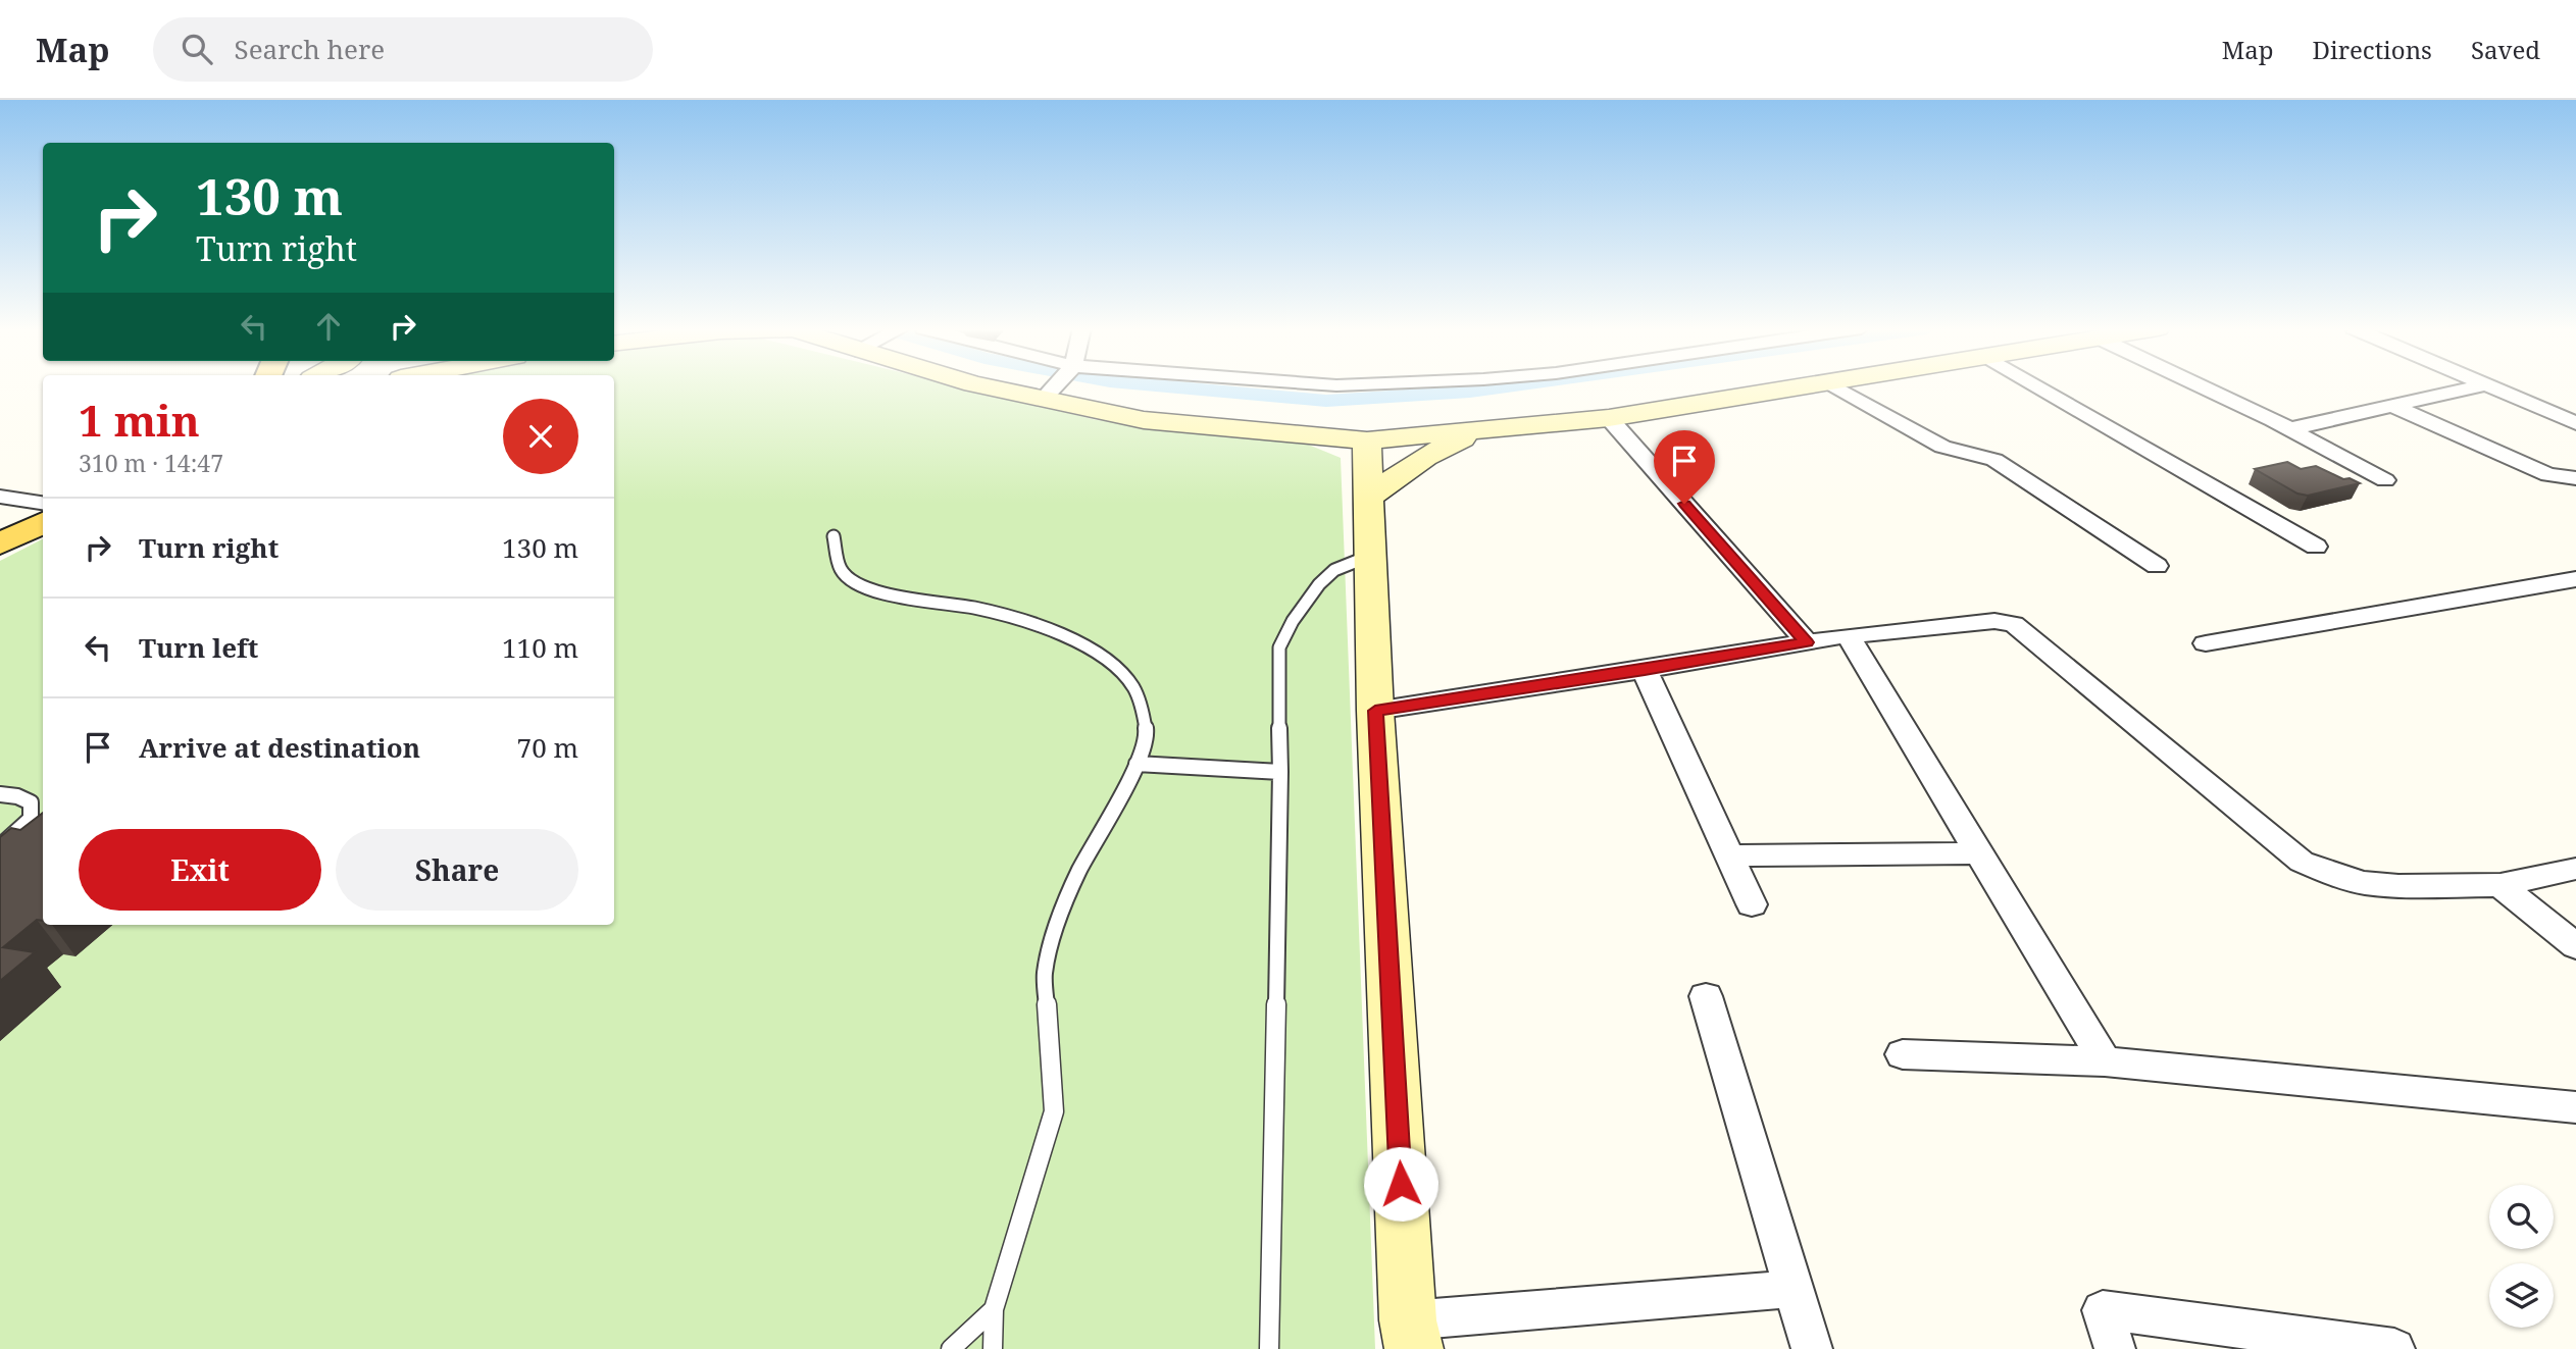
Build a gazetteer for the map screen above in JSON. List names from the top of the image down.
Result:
{
  "page": {
    "header": "Map",
    "search": "Search here",
    "nav": ["Map", "Directions", "Saved"],
    "turn": ["130 m", "Turn right"],
    "heading": ["1 min", "310 m · 14:47"],
    "list": [
      {
        "name": "Turn right",
        "value": "130 m"
      },
      {
        "name": "Turn left",
        "value": "110 m"
      },
      {
        "name": "Arrive at destination",
        "value": "70 m"
      }
    ],
    "buttons": ["Exit", "Share"]
  }
}
